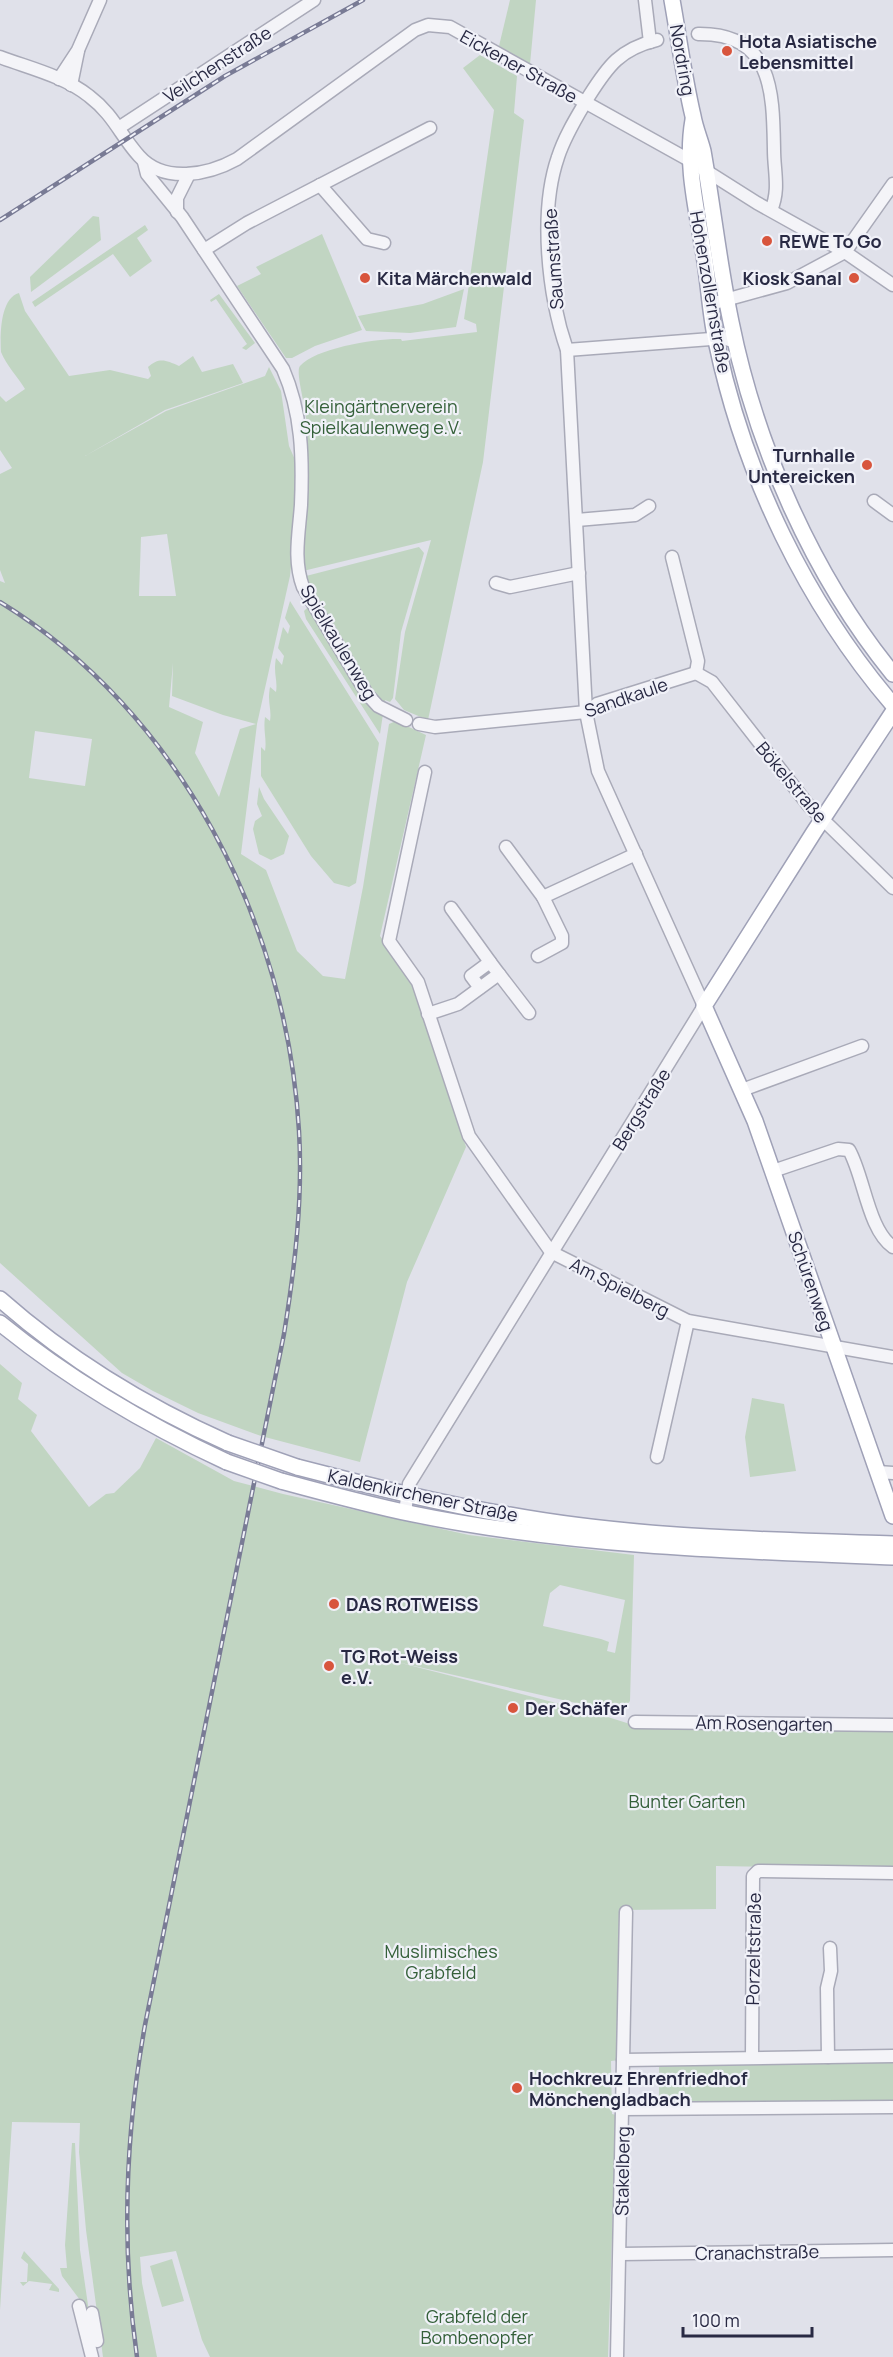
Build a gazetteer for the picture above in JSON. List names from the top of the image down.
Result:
{
  "streets": {
    "main road": [
      "Nordring",
      "Hohenzollernstraße",
      "Bergstraße",
      "Schürenweg",
      "Kaldenkirchener Straße"
    ],
    "street": [
      "Veilchenstraße",
      "Eickener Straße",
      "Saumstraße",
      "Spielkaulenweg",
      "Sandkaule",
      "Bökelstraße",
      "Am Spielberg",
      "Am Rosengarten",
      "Porzeltstraße",
      "Stakelberg",
      "Cranachstraße"
    ]
  },
  "crossings": [
    ["Nordring", "Eickener Straße"],
    ["Nordring", "Hohenzollernstraße"],
    ["Veilchenstraße", "Spielkaulenweg"],
    ["Eickener Straße", "Saumstraße"],
    ["Eickener Straße", "Hohenzollernstraße"],
    ["Eickener Straße", "Spielkaulenweg"],
    ["Saumstraße", "Sandkaule"],
    ["Saumstraße", "Schürenweg"],
    ["Sandkaule", "Bökelstraße"],
    ["Sandkaule", "Schürenweg"],
    ["Bökelstraße", "Bergstraße"],
    ["Bergstraße", "Schürenweg"],
    ["Bergstraße", "Am Spielberg"],
    ["Bergstraße", "Kaldenkirchener Straße"],
    ["Schürenweg", "Am Spielberg"],
    ["Stakelberg", "Cranachstraße"]
  ],
  "parks": [
    "Kleingärtnerverein Spielkaulenweg e.V.",
    "Bunter Garten",
    "Muslimisches Grabfeld",
    "Grabfeld der Bombenopfer"
  ],
  "places": [
    "Hota Asiatische Lebensmittel",
    "REWE To Go",
    "Kita Märchenwald",
    "Kiosk Sanal",
    "Turnhalle Untereicken",
    "DAS ROTWEISS",
    "TG Rot-Weiss e.V.",
    "Der Schäfer",
    "Hochkreuz Ehrenfriedhof Mönchengladbach"
  ],
  "scale_bar": "100 m"
}
